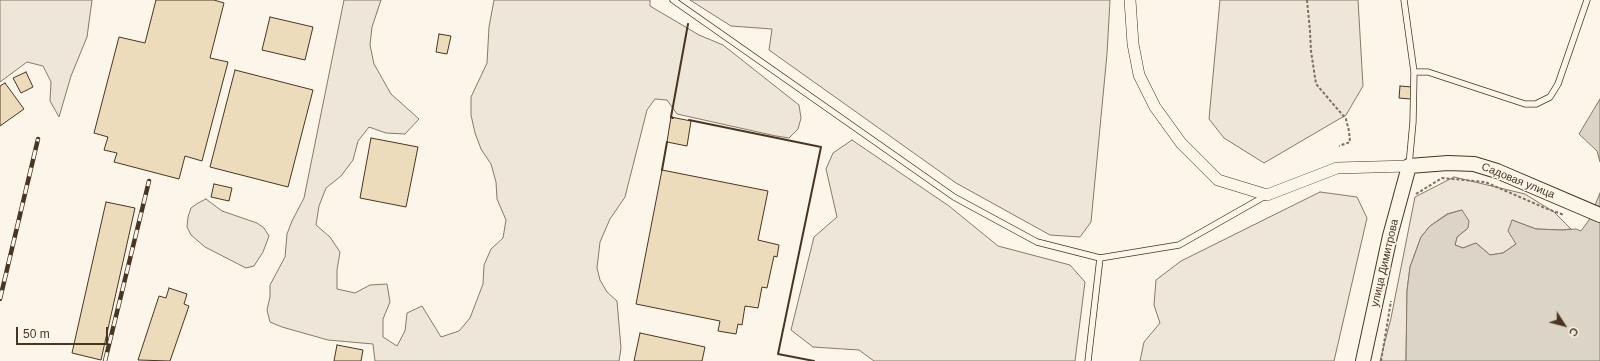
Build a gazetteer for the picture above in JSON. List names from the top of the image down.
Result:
{
  "streets": {
    "street": ["Садовая улица", "улица Димитрова"]
  },
  "crossings": [
    ["Садовая улица", "улица Димитрова"]
  ],
  "scale_bar": "50 m",
  "north": "bottom right"
}
